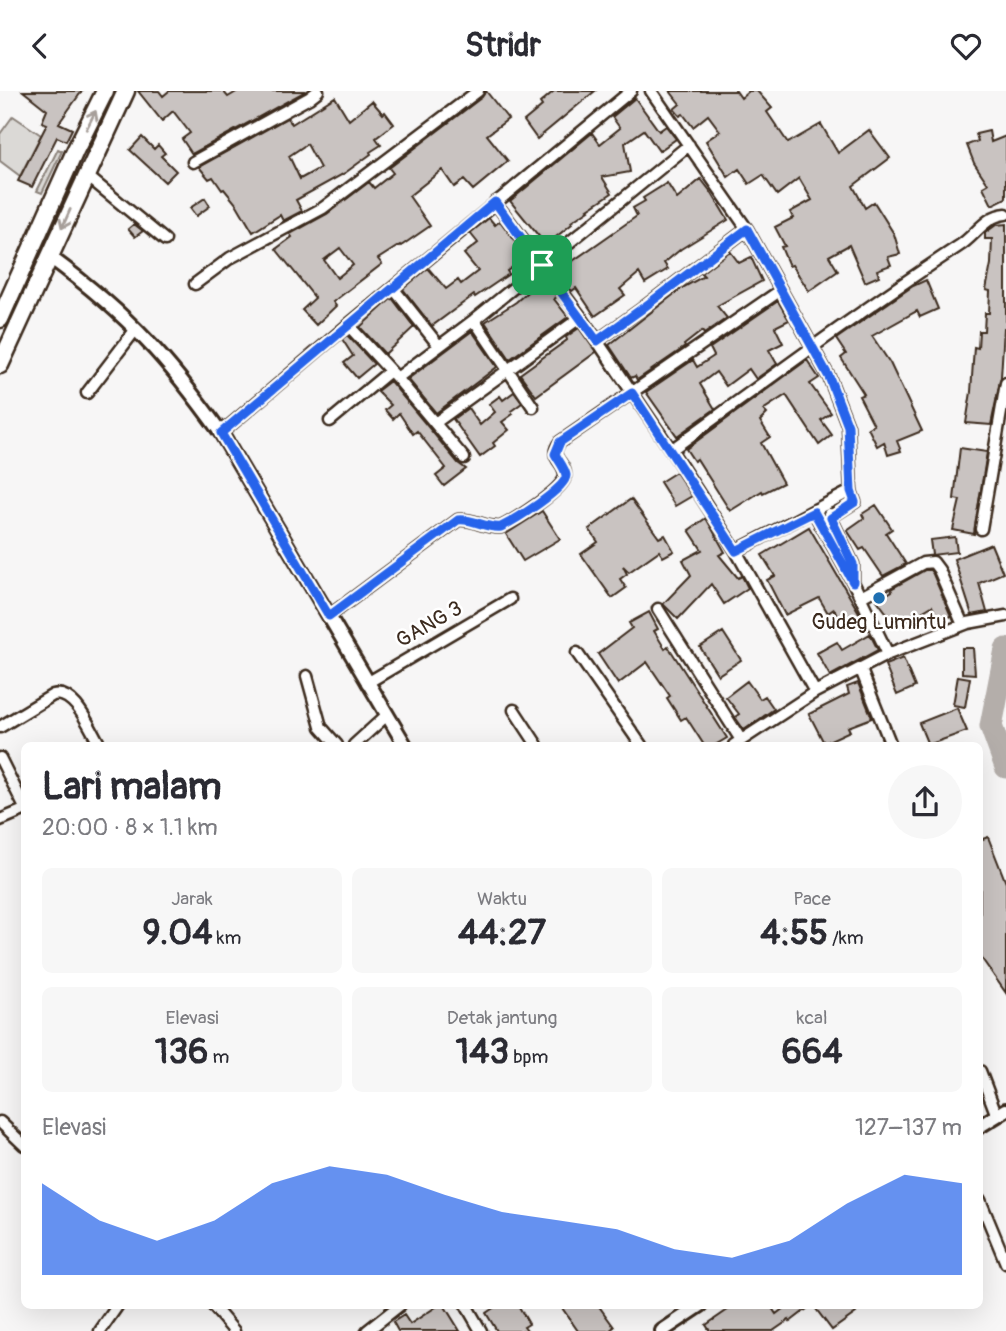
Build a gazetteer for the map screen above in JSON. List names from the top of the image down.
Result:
{
  "streets": {
    "street": ["GANG 3"]
  },
  "places": ["Gudeg Lumintu"],
  "page": {
    "header": "Stridr",
    "heading": ["Lari malam", "20:00 · 8 × 1.1 km"],
    "stats": [
      ["Jarak", "9.04 km"],
      ["Waktu", "44:27"],
      ["Pace", "4:55 /km"],
      ["Elevasi", "136 m"],
      ["Detak jantung", "143 bpm"],
      ["kcal", "664"]
    ],
    "chart": ["Elevasi", "127–137 m"]
  }
}
